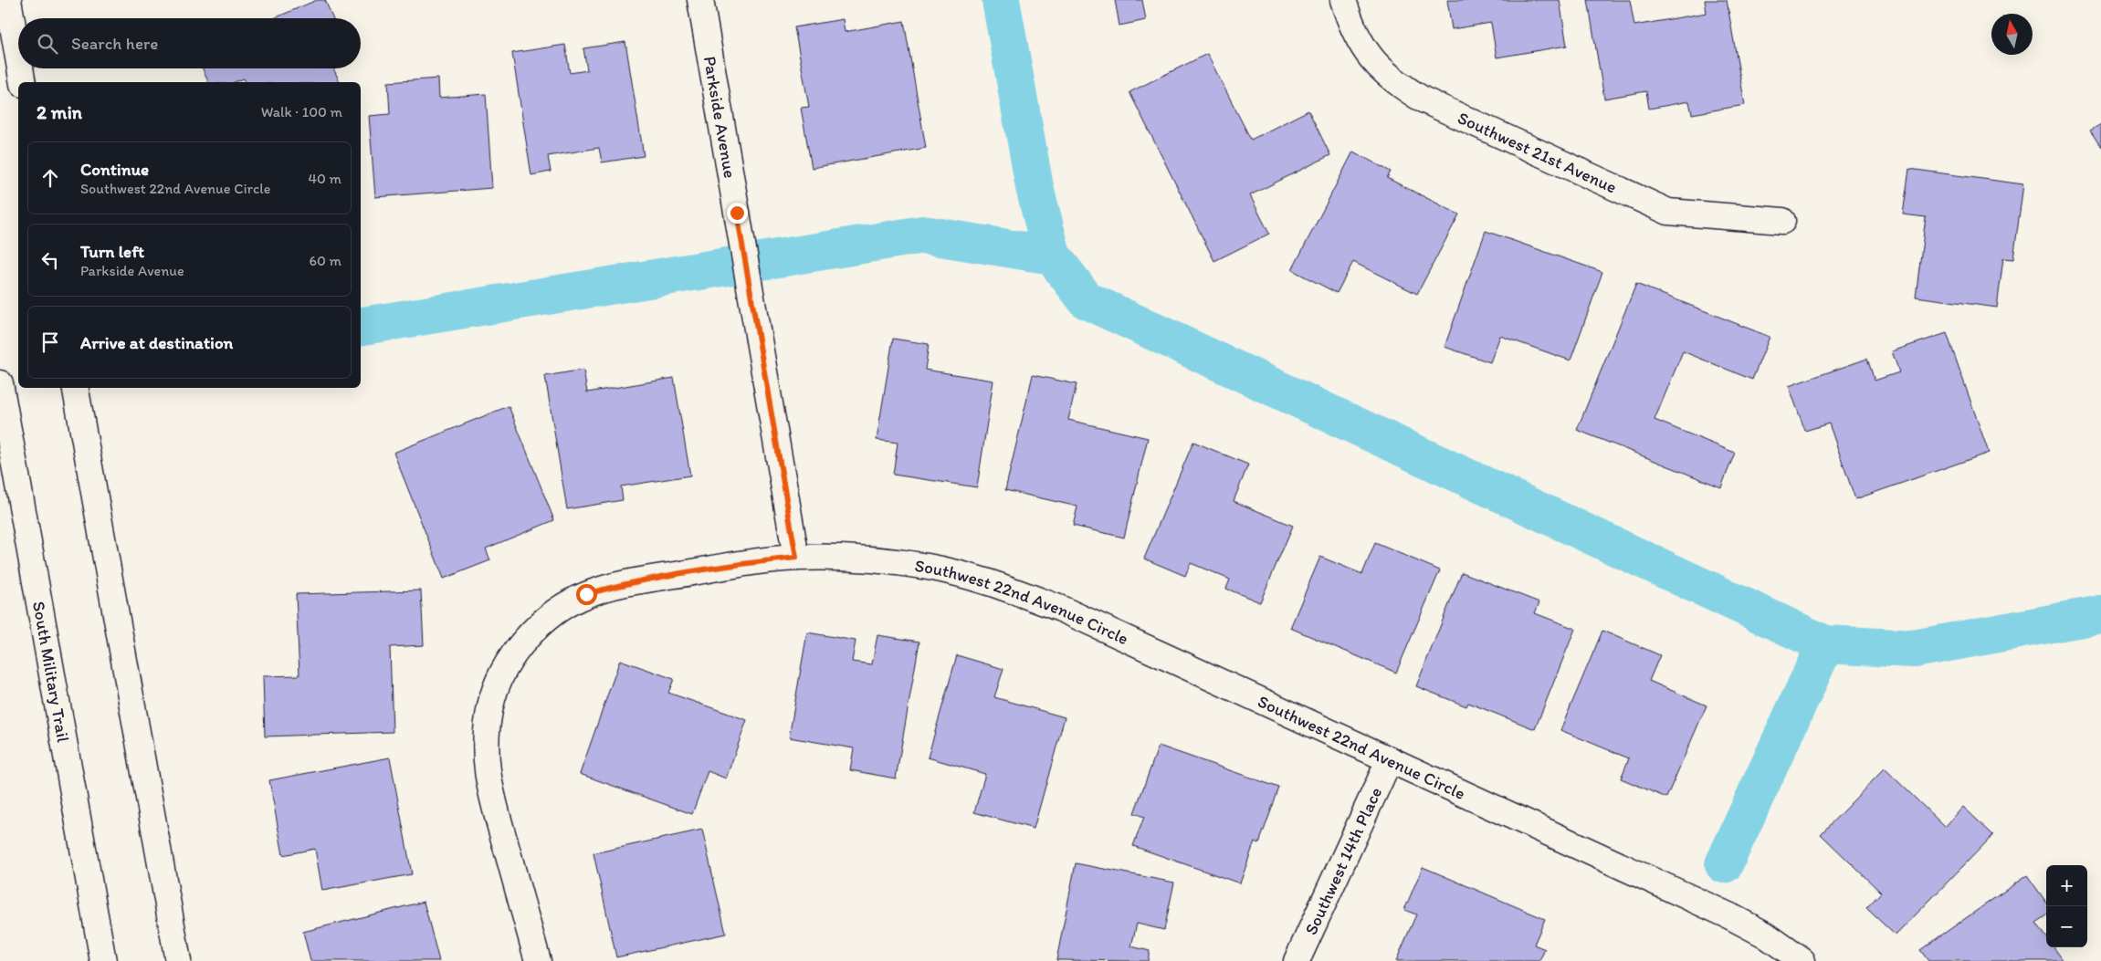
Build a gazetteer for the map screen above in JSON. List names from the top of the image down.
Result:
{
  "streets": {
    "street": [
      "Parkside Avenue",
      "Southwest 21st Avenue",
      "Southwest 22nd Avenue Circle",
      "South Military Trail",
      "Southwest 14th Place"
    ]
  },
  "crossings": [
    ["Parkside Avenue", "Southwest 22nd Avenue Circle"],
    ["Southwest 22nd Avenue Circle", "Southwest 14th Place"]
  ],
  "north": "top",
  "page": {
    "search": "Search here",
    "heading": ["2 min", "Walk · 100 m"],
    "list": [
      ["Continue", "Southwest 22nd Avenue Circle", "40 m"],
      ["Turn left", "Parkside Avenue", "60 m"],
      "Arrive at destination"
    ],
    "map_buttons": ["+", "−"]
  }
}
